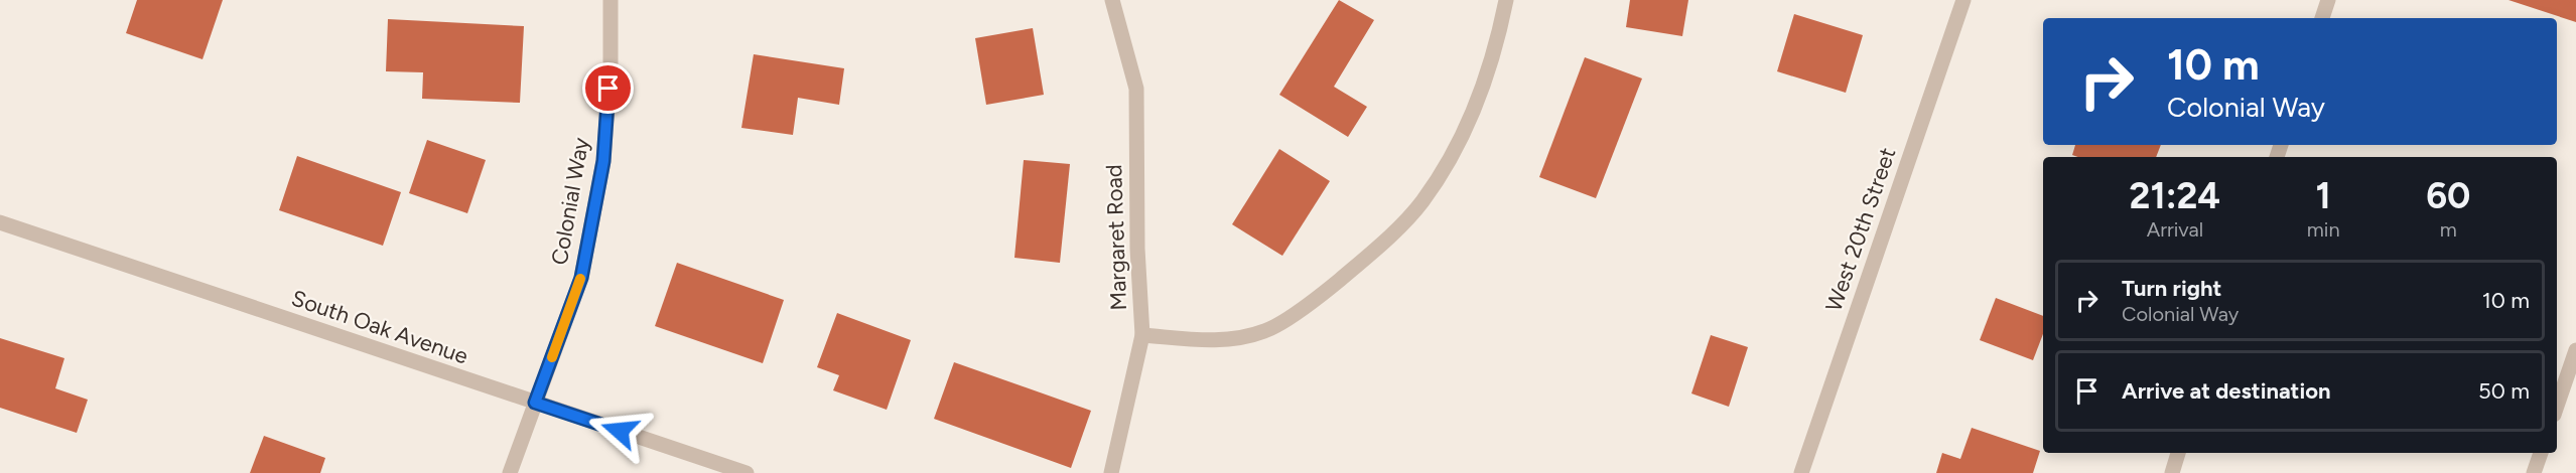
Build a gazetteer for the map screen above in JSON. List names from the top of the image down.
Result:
{
  "streets": {
    "street": [
      "Colonial Way",
      "West 20th Street",
      "Margaret Road",
      "South Oak Avenue"
    ]
  },
  "crossings": [
    ["Colonial Way", "South Oak Avenue"]
  ],
  "page": {
    "turn": ["10 m", "Colonial Way"],
    "eta": [
      "21:24",
      "Arrival",
      "1",
      "min",
      "60",
      "m"
    ],
    "list": [
      {
        "name": "Turn right",
        "note": "Colonial Way",
        "value": "10 m"
      },
      {
        "name": "Arrive at destination",
        "value": "50 m"
      }
    ]
  }
}
